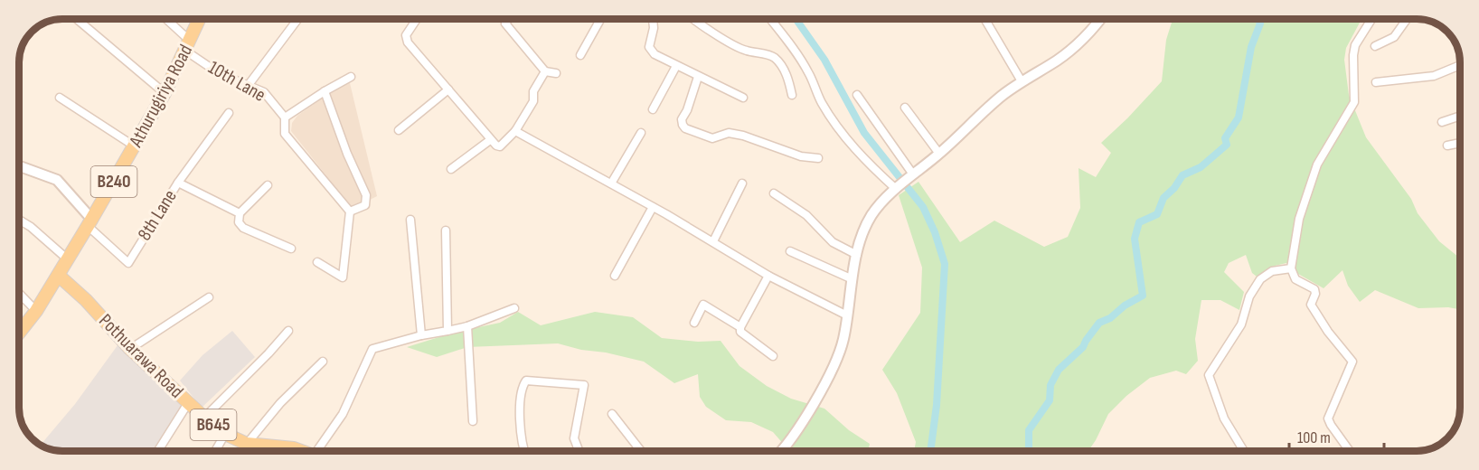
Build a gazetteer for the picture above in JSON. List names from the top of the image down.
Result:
{
  "streets": {
    "main road": [
      "Athurugiriya Road",
      "B240",
      "Pothuarawa Road",
      "B645"
    ],
    "street": ["10th Lane", "8th Lane"]
  },
  "crossings": [
    ["10th Lane", "Athurugiriya Road"],
    ["Athurugiriya Road", "8th Lane"],
    ["Athurugiriya Road", "Pothuarawa Road"]
  ],
  "scale_bar": "100 m"
}
